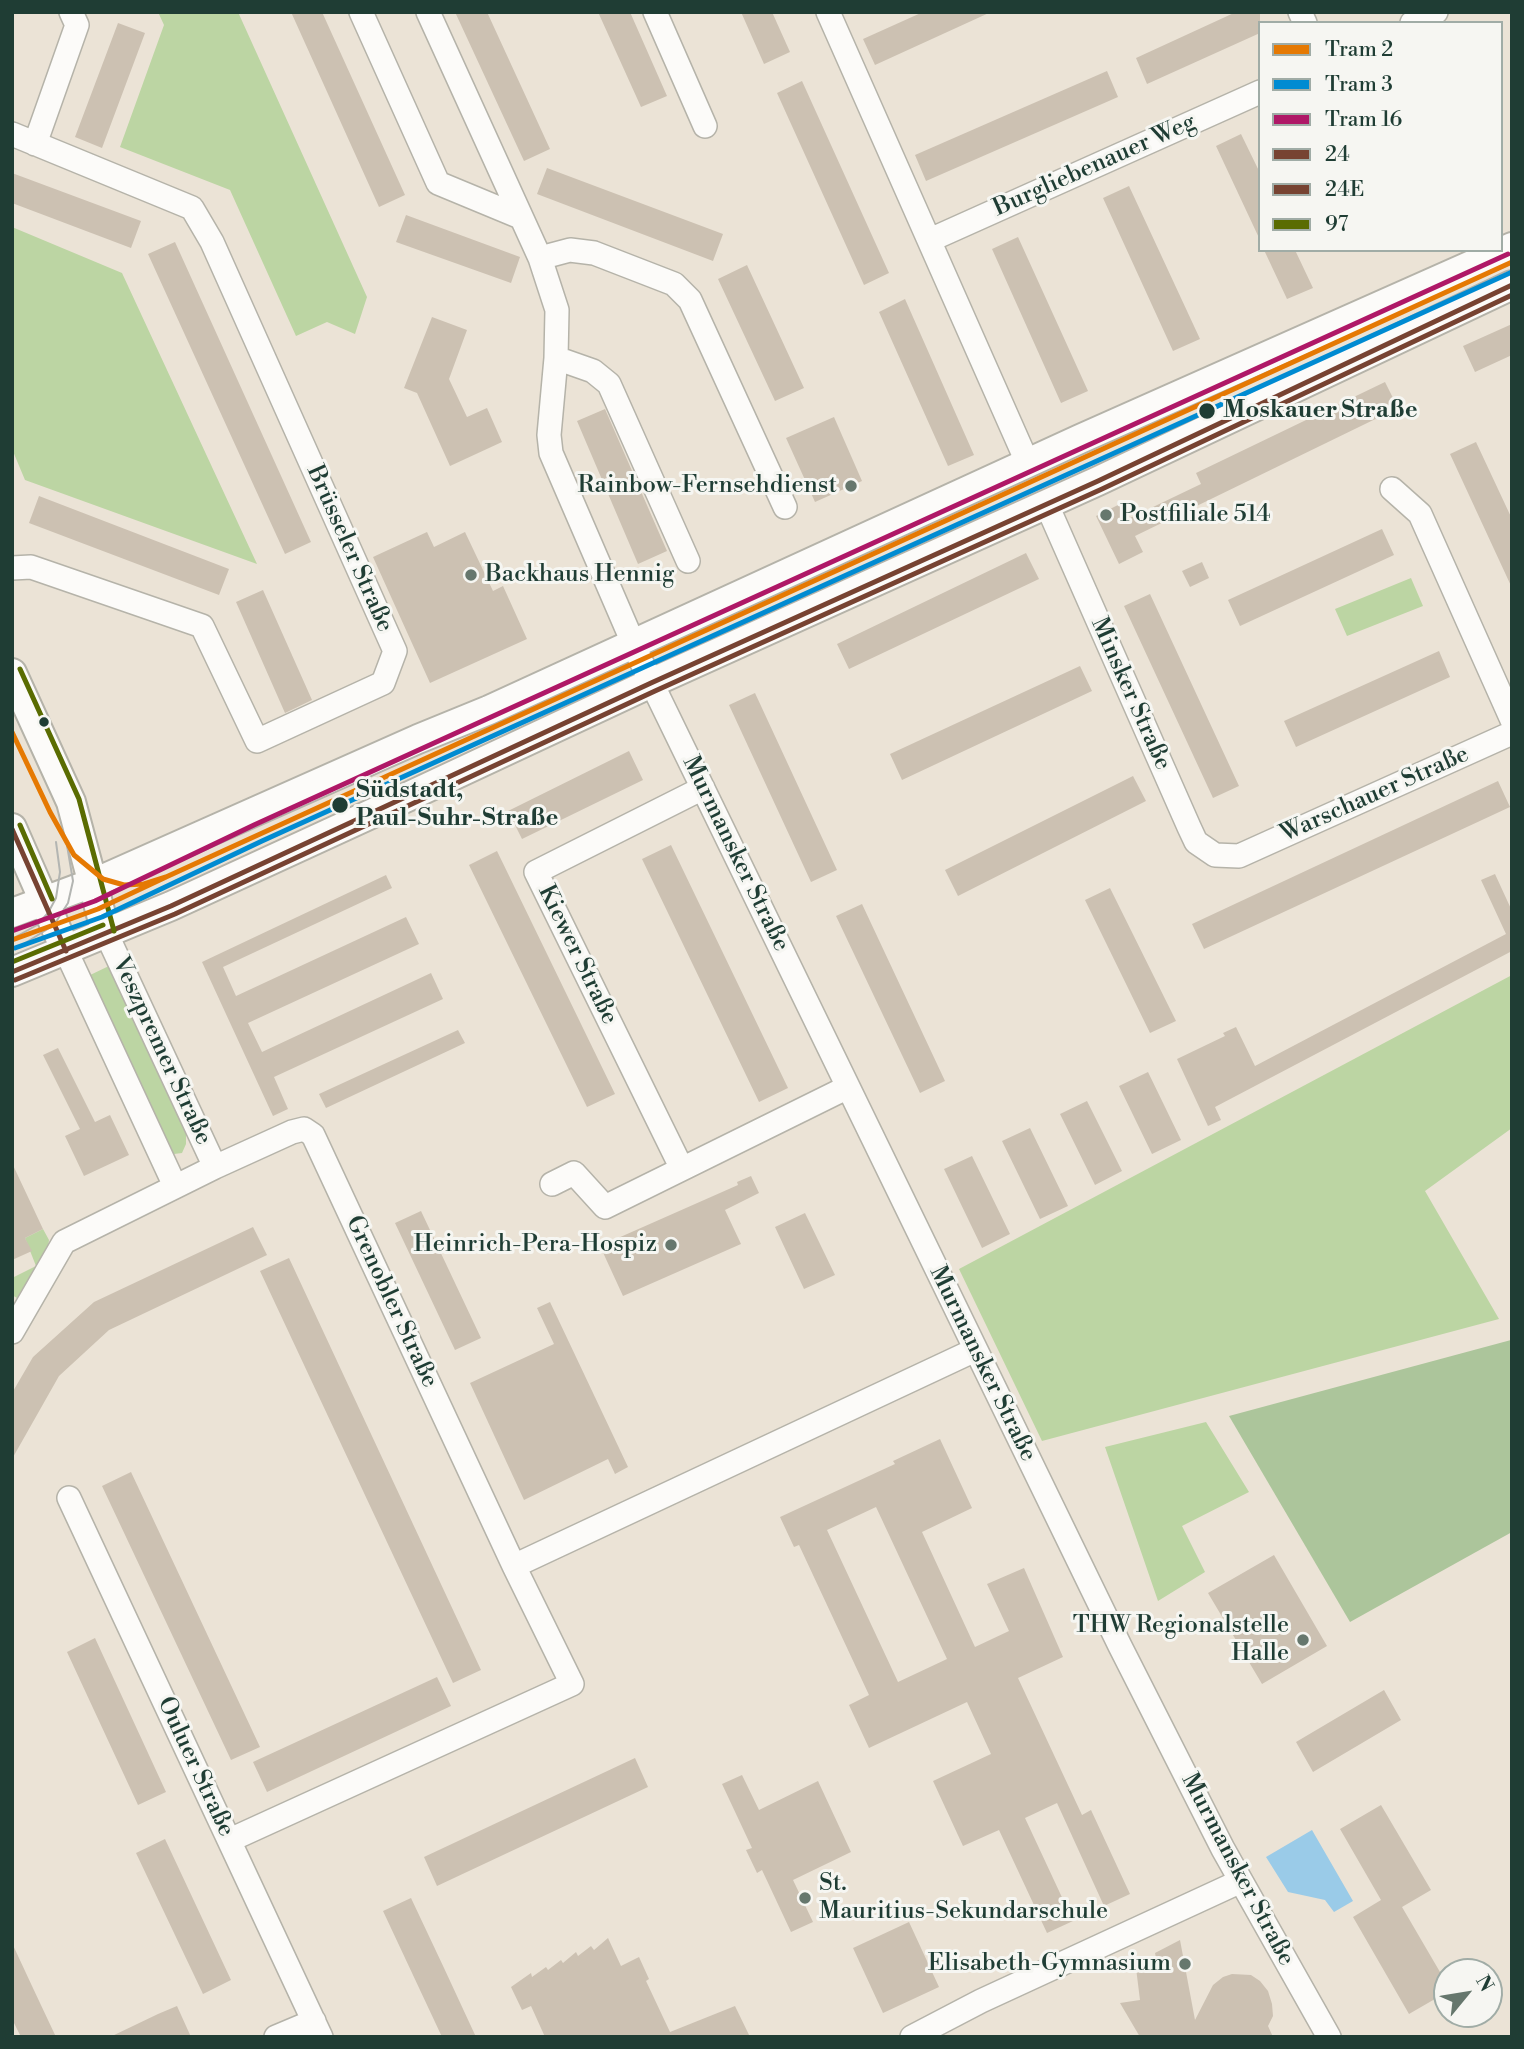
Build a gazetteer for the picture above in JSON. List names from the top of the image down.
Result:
{
  "streets": {
    "street": [
      "Burgliebenauer Weg",
      "Brüsseler Straße",
      "Minsker Straße",
      "Warschauer Straße",
      "Murmansker Straße",
      "Kiewer Straße",
      "Veszpremer Straße",
      "Grenobler Straße",
      "Ouluer Straße"
    ]
  },
  "crossings": [
    ["Minsker Straße", "Warschauer Straße"],
    ["Murmansker Straße", "Kiewer Straße"],
    ["Veszpremer Straße", "Grenobler Straße"],
    ["Grenobler Straße", "Ouluer Straße"]
  ],
  "places": [
    "Moskauer Straße",
    "Rainbow-Fernsehdienst",
    "Postfiliale 514",
    "Backhaus Hennig",
    "Südstadt, Paul-Suhr-Straße",
    "Heinrich-Pera-Hospiz",
    "THW Regionalstelle Halle",
    "St. Mauritius-Sekundarschule",
    "Elisabeth-Gymnasium"
  ],
  "lines": [
    "tram line 16",
    "tram line 2",
    "tram line 3",
    "transit line 24",
    "transit line 24E",
    "transit line 97"
  ],
  "legend": [
    "Tram 2",
    "Tram 3",
    "Tram 16",
    "24",
    "24E",
    "97"
  ],
  "north": "top right"
}
